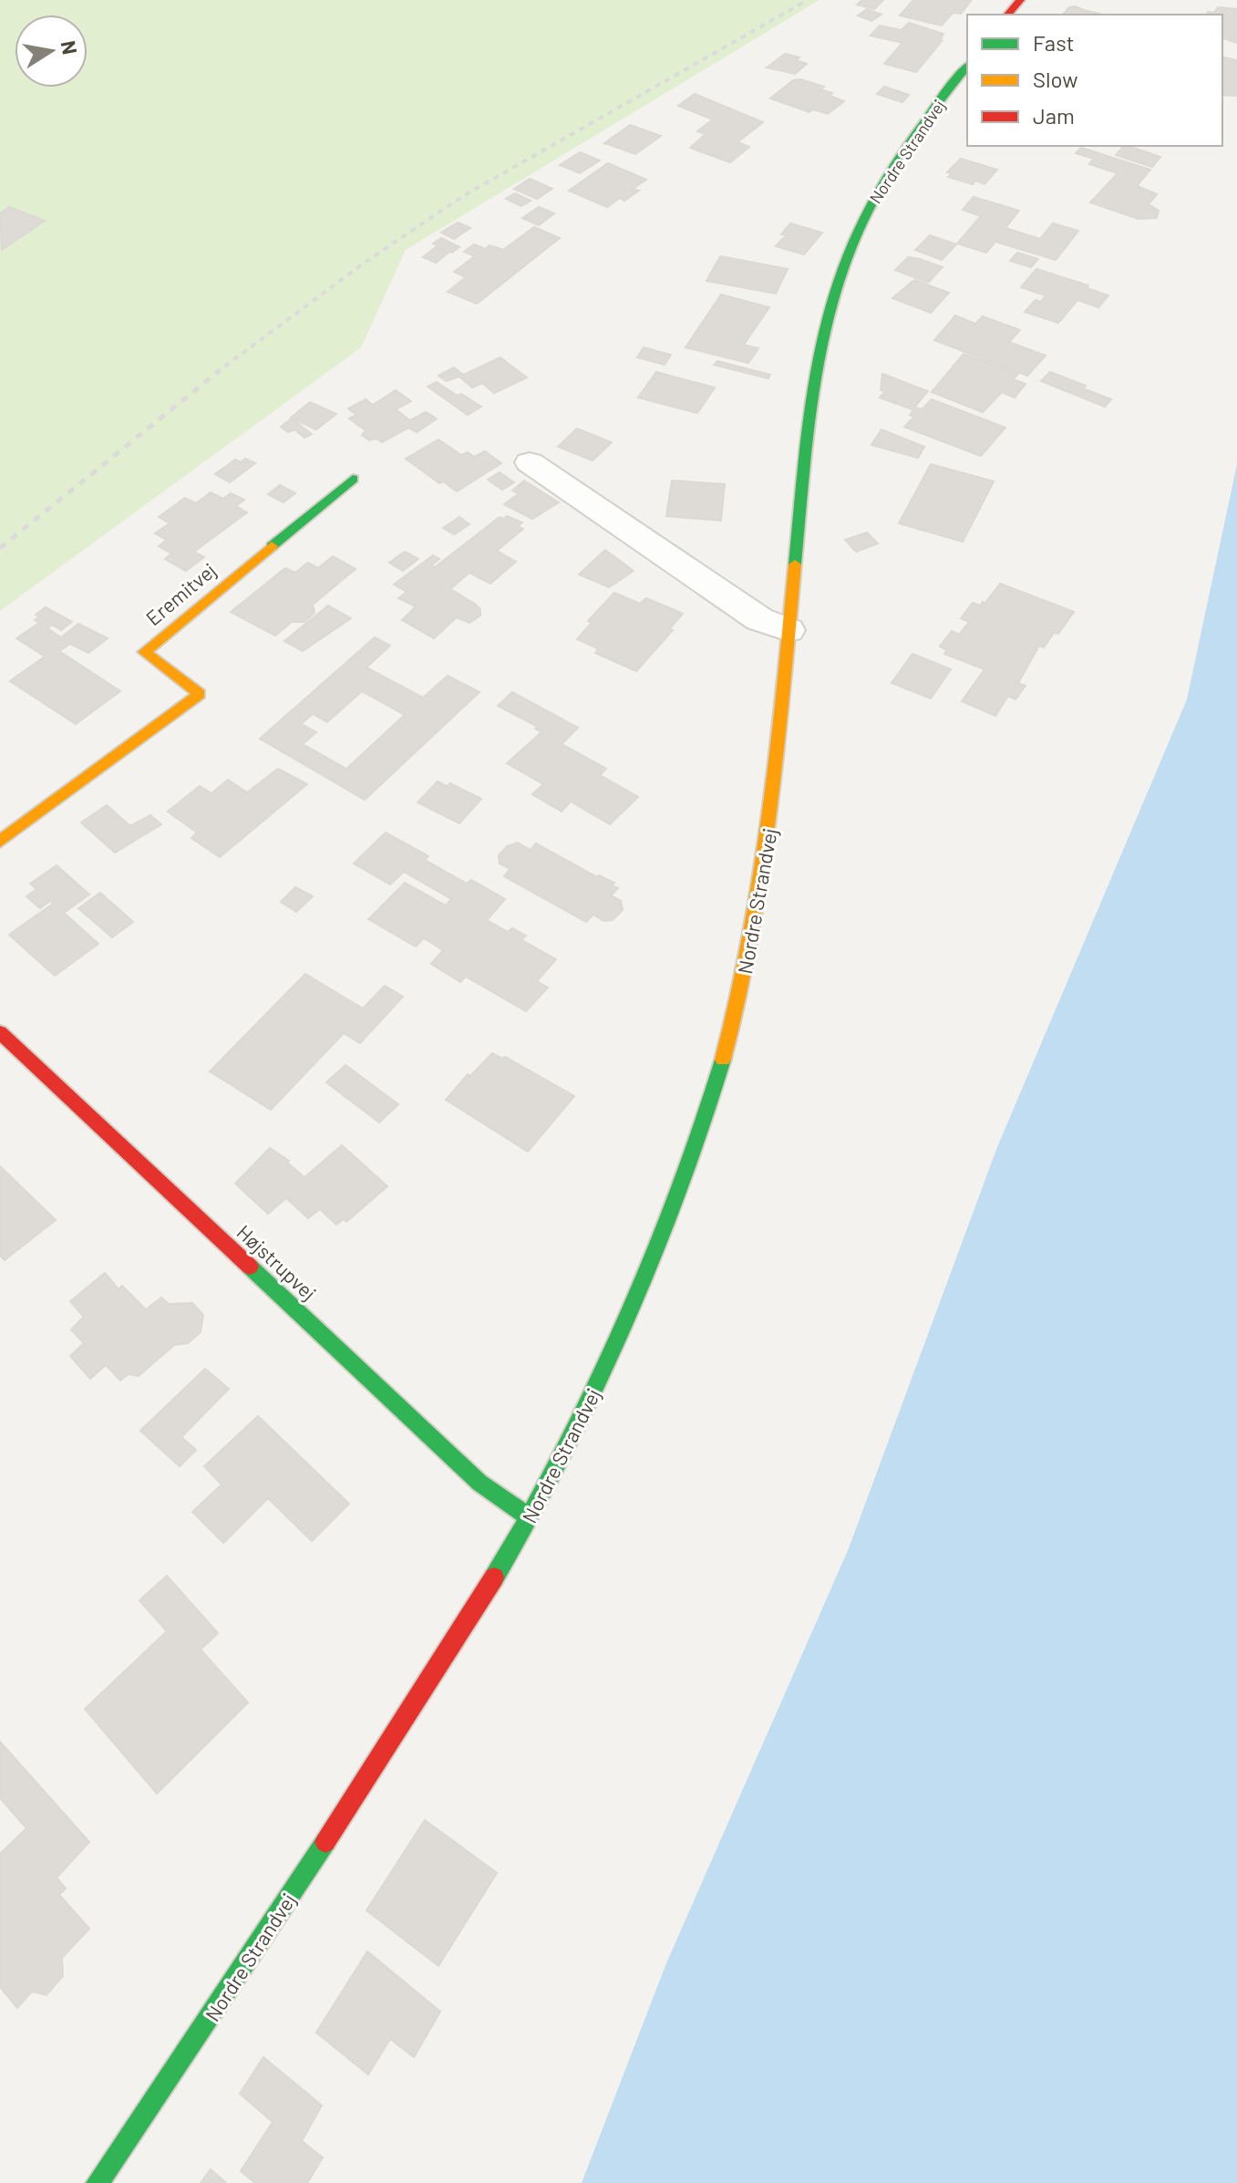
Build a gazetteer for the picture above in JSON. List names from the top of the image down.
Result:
{
  "streets": {
    "main road": ["Nordre Strandvej", "Eremitvej", "Højstrupvej"]
  },
  "crossings": [
    ["Nordre Strandvej", "Højstrupvej"]
  ],
  "legend": ["Fast", "Slow", "Jam"],
  "north": "right"
}
